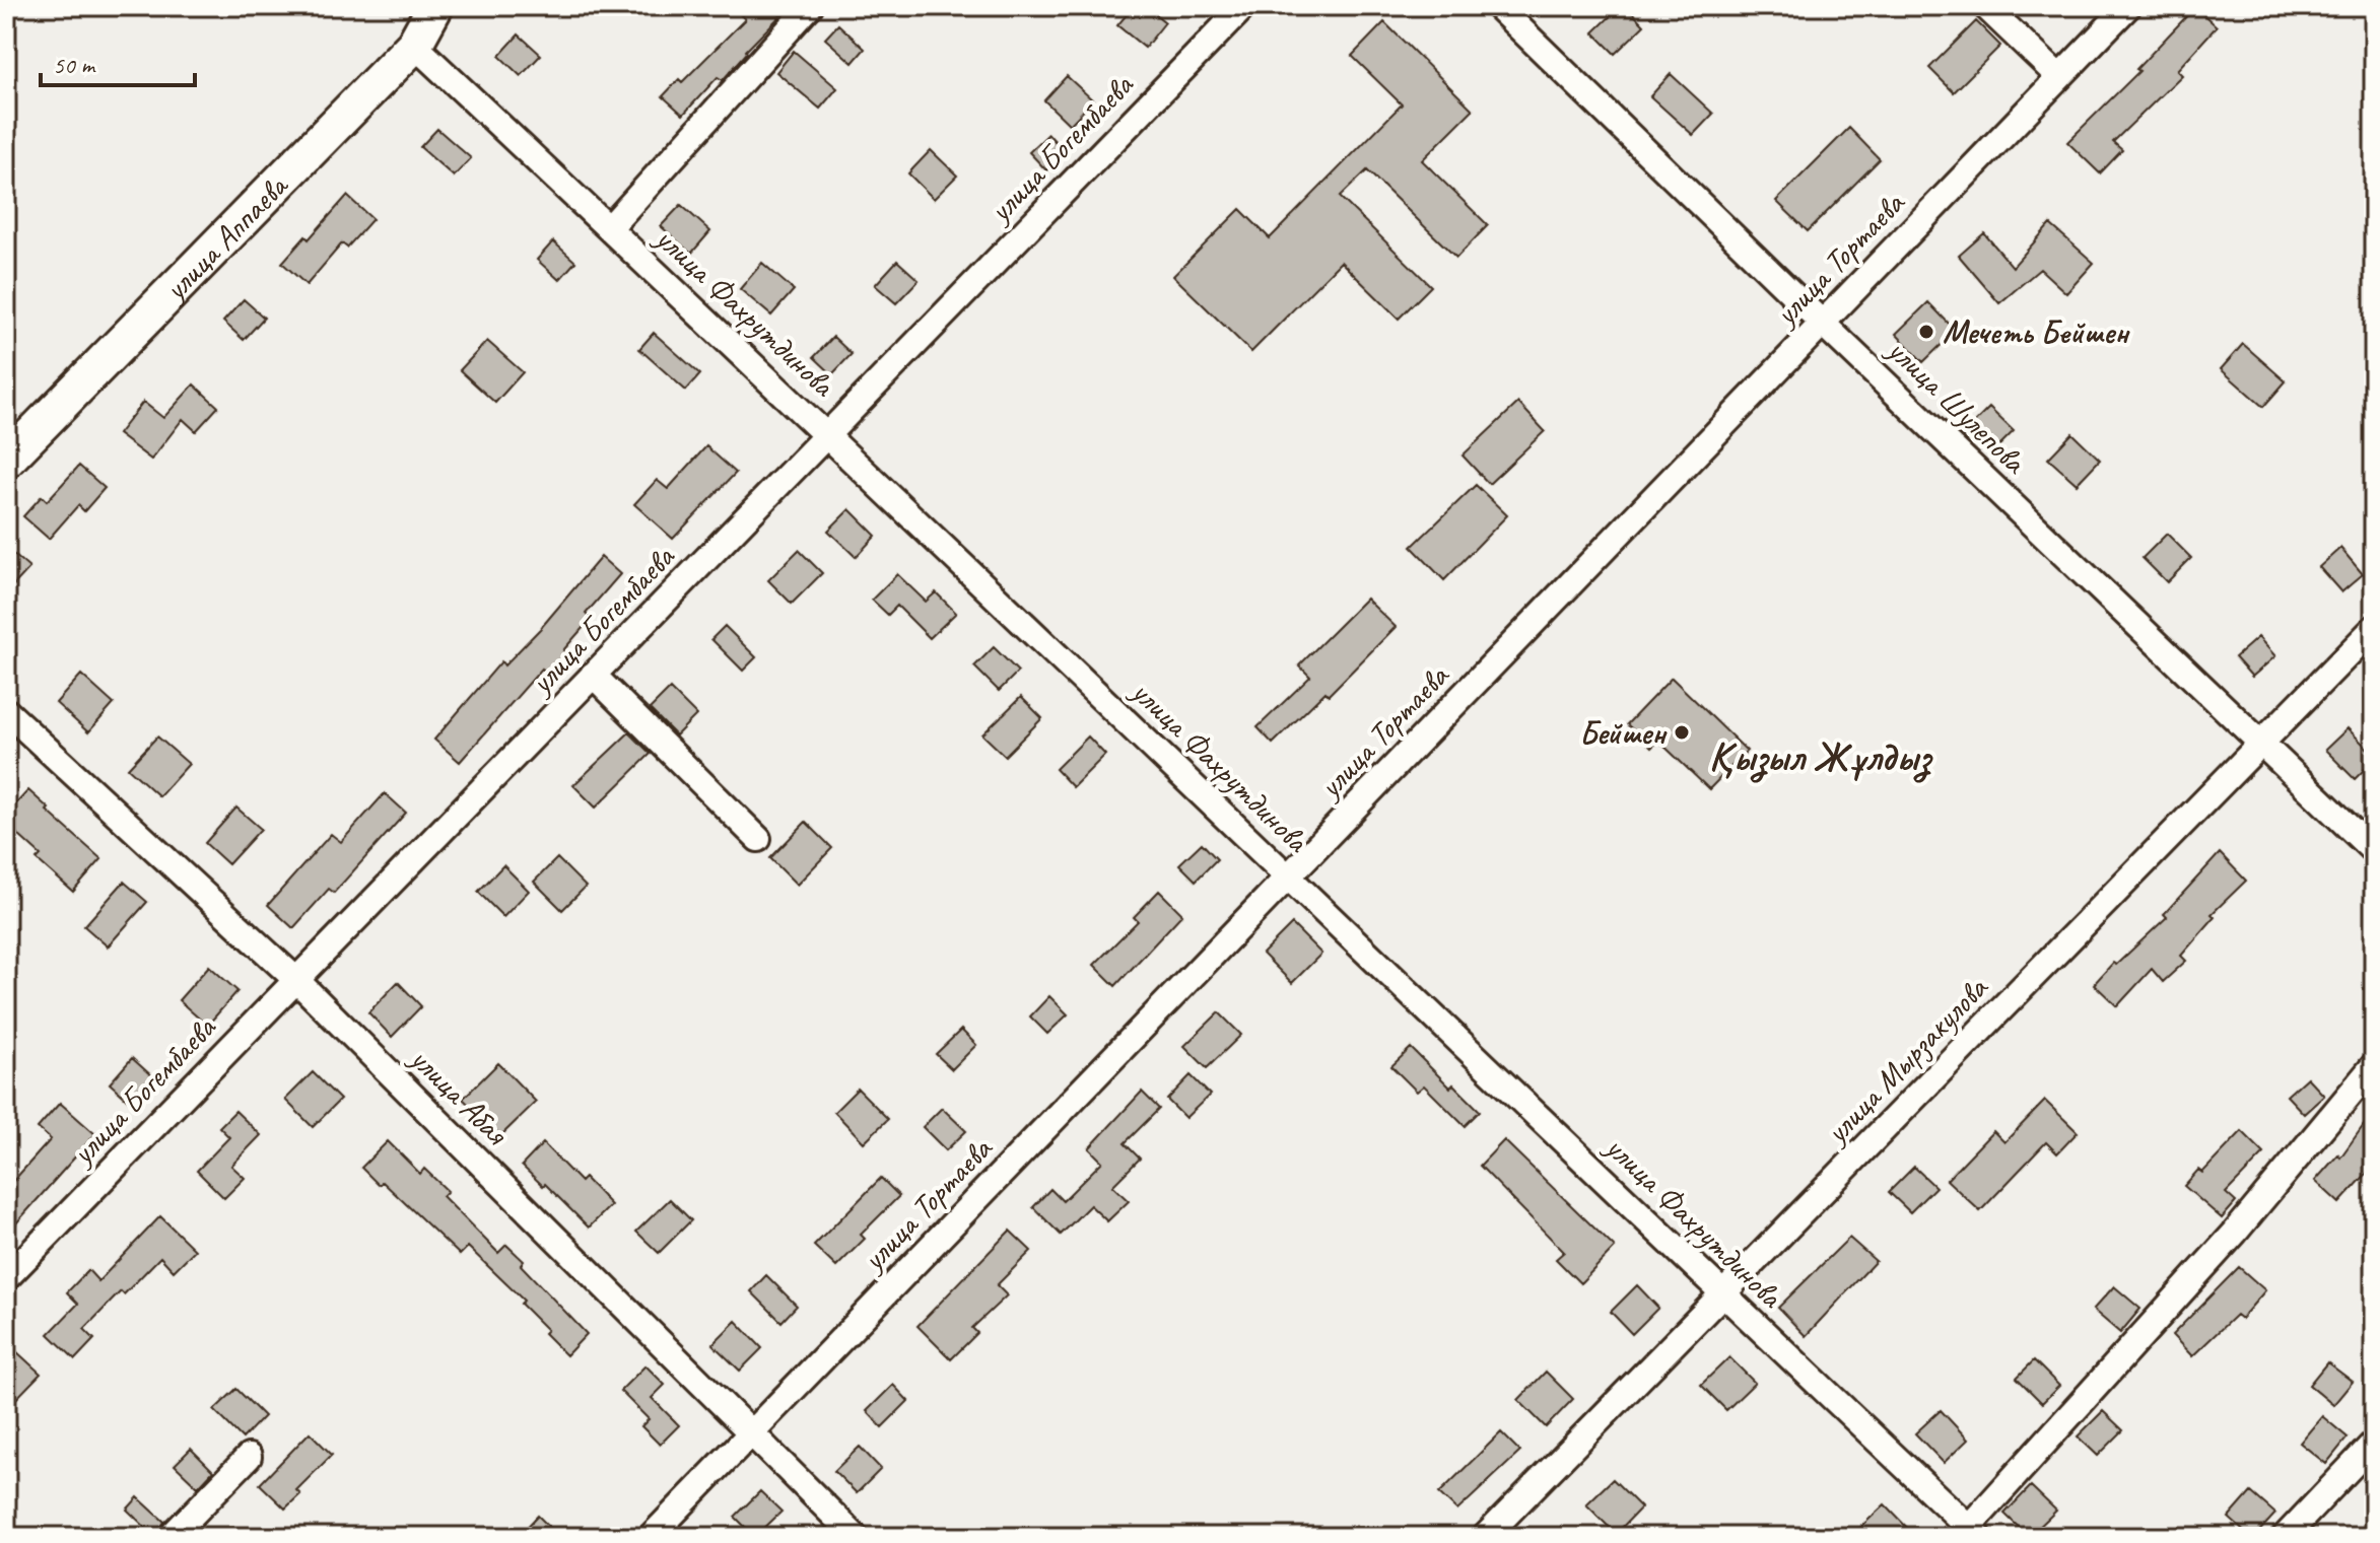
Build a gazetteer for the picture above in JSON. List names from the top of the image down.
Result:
{
  "streets": {
    "main road": ["улица Аппаева"],
    "street": [
      "улица Богембаева",
      "улица Тортаева",
      "улица Фахрутдинова",
      "улица Шулепова",
      "улица Мырзакулова",
      "улица Абая"
    ]
  },
  "crossings": [
    ["улица Богембаева", "улица Фахрутдинова"],
    ["улица Богембаева", "улица Абая"],
    ["улица Аппаева", "улица Фахрутдинова"],
    ["улица Тортаева", "улица Фахрутдинова"],
    ["улица Тортаева", "улица Шулепова"],
    ["улица Тортаева", "улица Абая"],
    ["улица Фахрутдинова", "улица Мырзакулова"],
    ["улица Шулепова", "улица Мырзакулова"]
  ],
  "districts": ["Қызыл Жұлдыз"],
  "places": ["Мечеть Бейшен", "Бейшен"],
  "scale_bar": "50 m"
}
